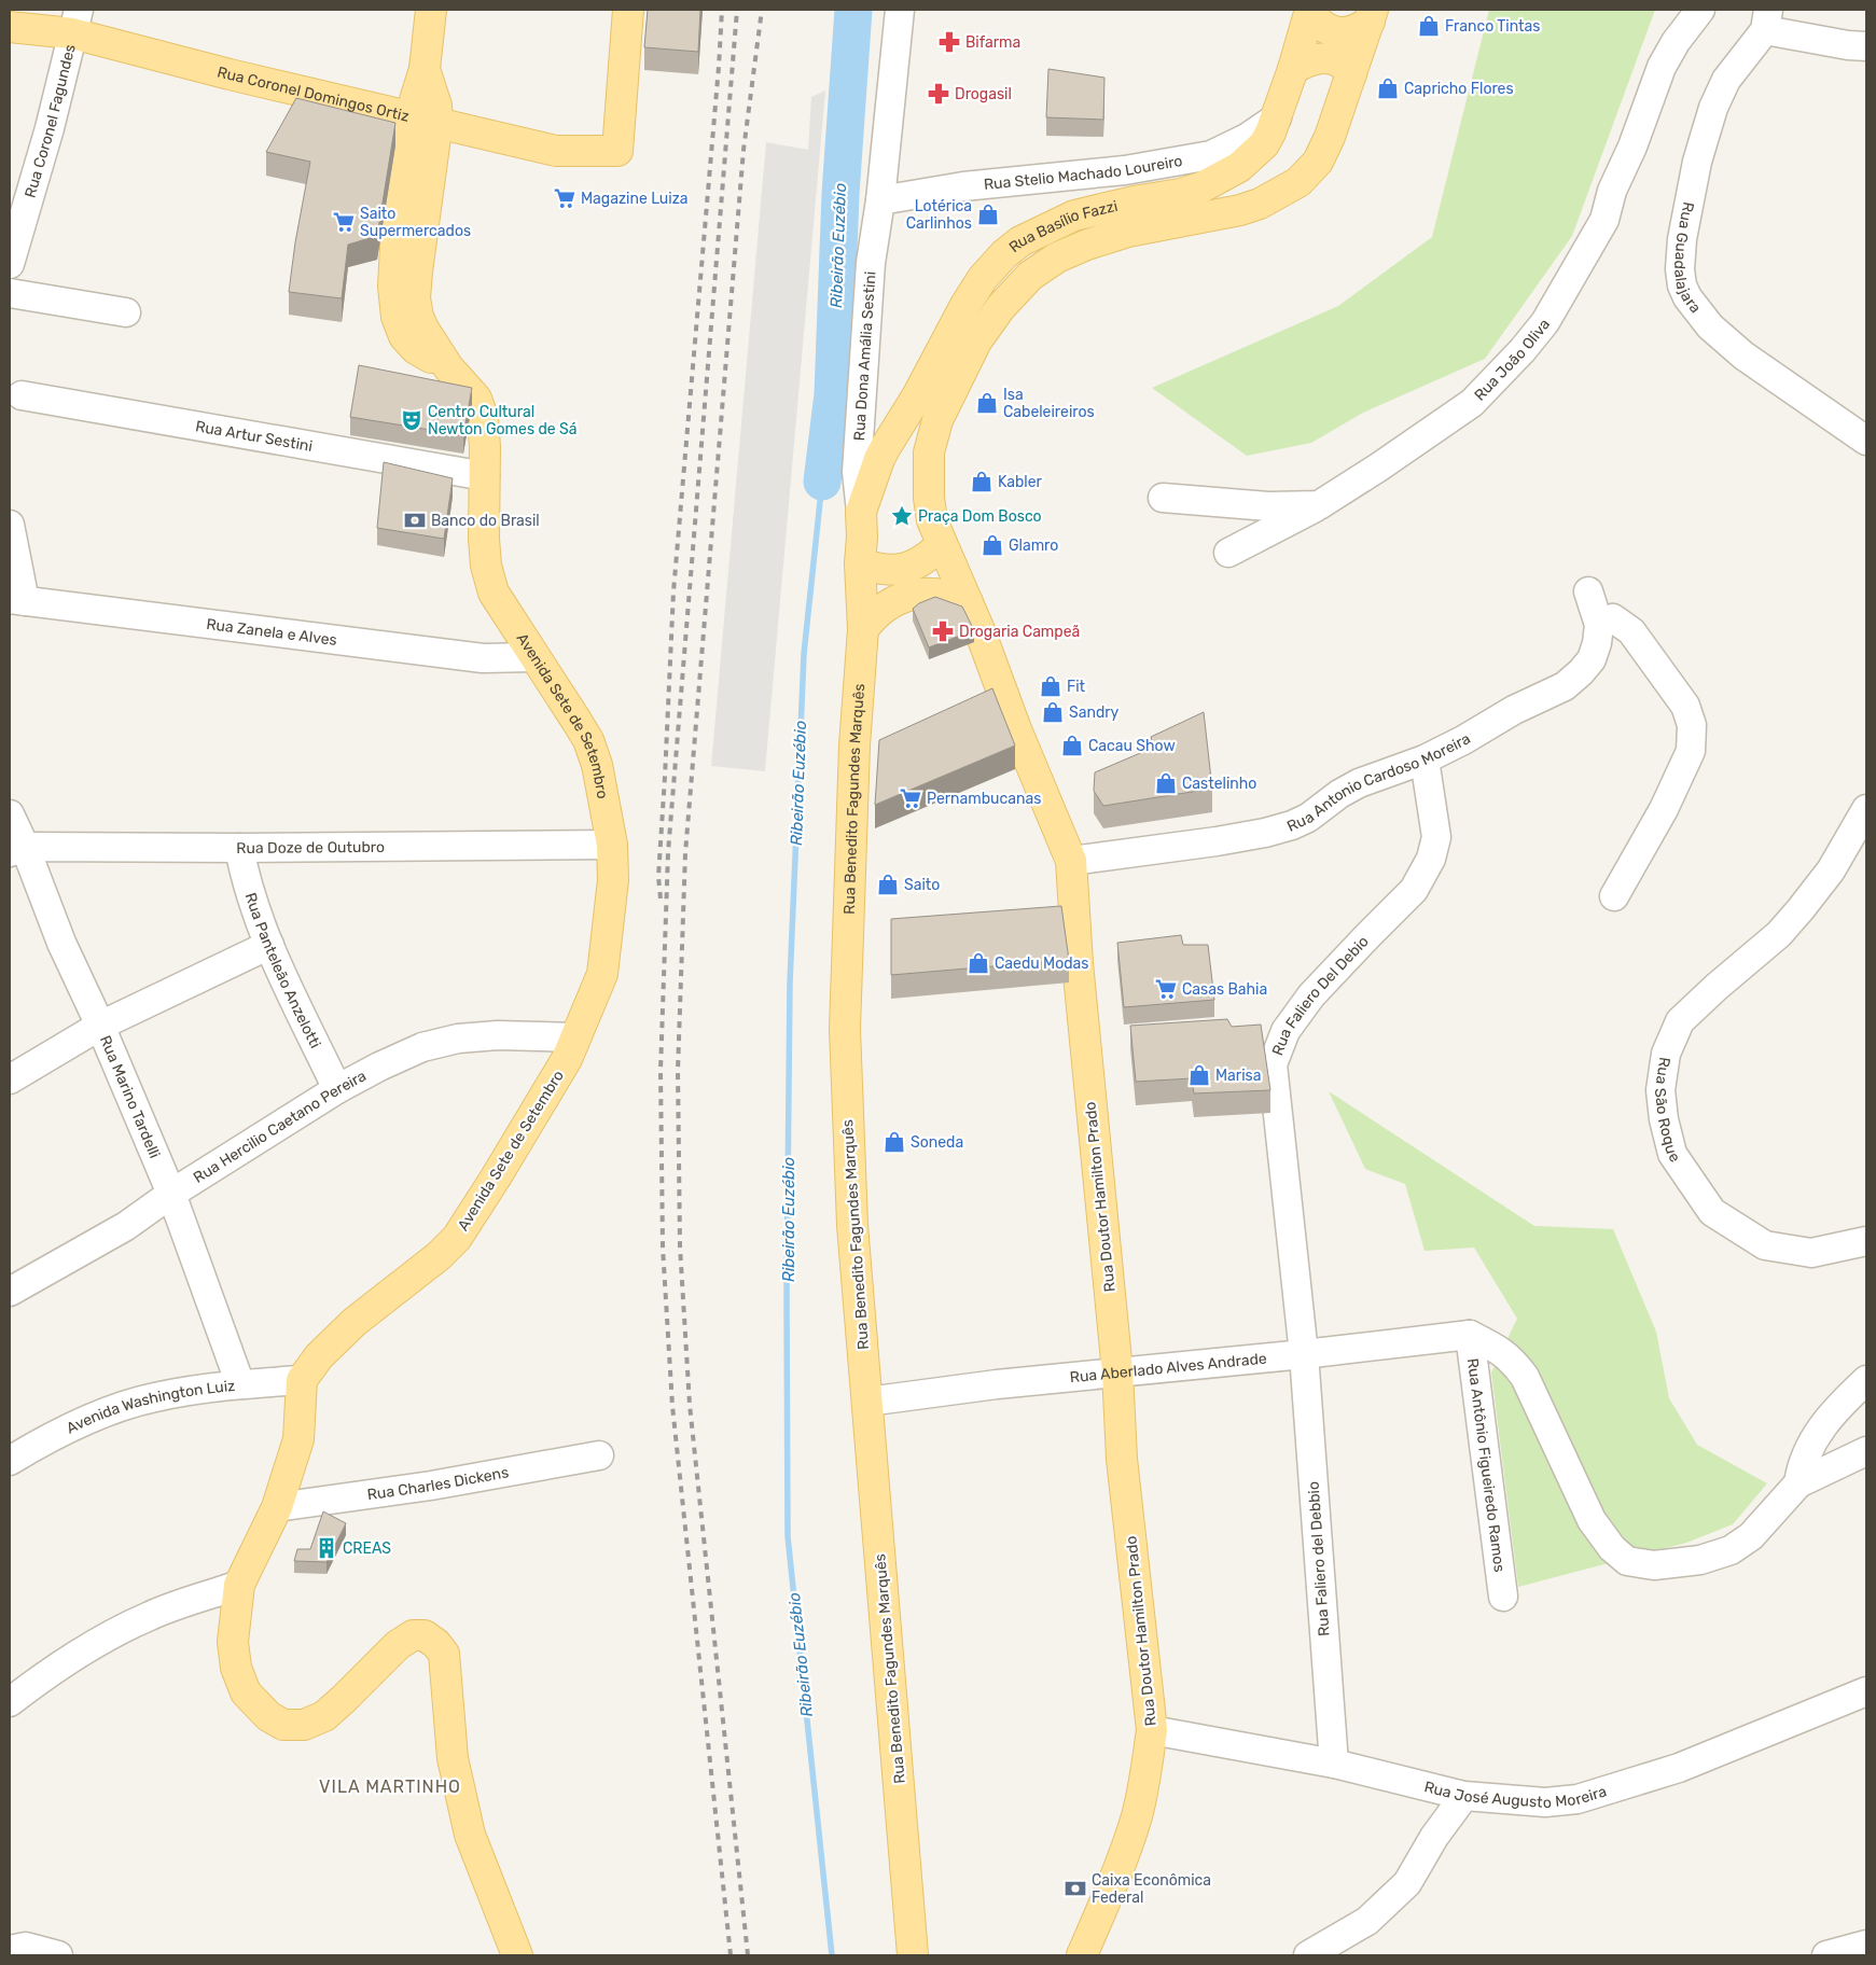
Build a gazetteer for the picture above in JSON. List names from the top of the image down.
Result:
{
  "streets": {
    "main road": [
      "Rua Coronel Domingos Ortiz",
      "Rua Basílio Fazzi",
      "Avenida Sete de Setembro",
      "Rua Benedito Fagundes Marquês",
      "Rua Doutor Hamilton Prado"
    ],
    "street": [
      "Rua Coronel Fagundes",
      "Rua Stelio Machado Loureiro",
      "Rua Guadalajara",
      "Rua Dona Amália Sestini",
      "Rua João Oliva",
      "Rua Artur Sestini",
      "Rua Zanela e Alves",
      "Rua Antonio Cardoso Moreira",
      "Rua Doze de Outubro",
      "Rua Panteleão Anzelotti",
      "Rua Faliero Del Debio",
      "Rua Marino Tardelli",
      "Rua São Roque",
      "Rua Hercilio Caetano Pereira",
      "Rua Aberlado Alves Andrade",
      "Avenida Washington Luiz",
      "Rua Antônio Figueiredo Ramos",
      "Rua Charles Dickens",
      "Rua Faliero del Debbio",
      "Rua José Augusto Moreira"
    ]
  },
  "crossings": [
    ["Rua Coronel Domingos Ortiz", "Rua Coronel Fagundes"],
    ["Rua Coronel Domingos Ortiz", "Avenida Sete de Setembro"],
    ["Rua Stelio Machado Loureiro", "Rua Basílio Fazzi"],
    ["Rua Stelio Machado Loureiro", "Rua Dona Amália Sestini"],
    ["Rua Basílio Fazzi", "Rua Dona Amália Sestini"],
    ["Rua Basílio Fazzi", "Rua Benedito Fagundes Marquês"],
    ["Rua Basílio Fazzi", "Rua Doutor Hamilton Prado"],
    ["Rua Dona Amália Sestini", "Rua Benedito Fagundes Marquês"],
    ["Rua Artur Sestini", "Avenida Sete de Setembro"],
    ["Rua Zanela e Alves", "Avenida Sete de Setembro"],
    ["Avenida Sete de Setembro", "Rua Doze de Outubro"],
    ["Avenida Sete de Setembro", "Rua Hercilio Caetano Pereira"],
    ["Avenida Sete de Setembro", "Avenida Washington Luiz"],
    ["Rua Antonio Cardoso Moreira", "Rua Faliero Del Debio"],
    ["Rua Antonio Cardoso Moreira", "Rua Doutor Hamilton Prado"],
    ["Rua Benedito Fagundes Marquês", "Rua Aberlado Alves Andrade"],
    ["Rua Doze de Outubro", "Rua Panteleão Anzelotti"],
    ["Rua Doze de Outubro", "Rua Marino Tardelli"],
    ["Rua Panteleão Anzelotti", "Rua Hercilio Caetano Pereira"],
    ["Rua Faliero Del Debio", "Rua Aberlado Alves Andrade"],
    ["Rua Faliero Del Debio", "Rua Faliero del Debbio"],
    ["Rua Marino Tardelli", "Rua Hercilio Caetano Pereira"],
    ["Rua Marino Tardelli", "Avenida Washington Luiz"],
    ["Rua Doutor Hamilton Prado", "Rua Aberlado Alves Andrade"],
    ["Rua Doutor Hamilton Prado", "Rua José Augusto Moreira"],
    ["Rua Aberlado Alves Andrade", "Rua Antônio Figueiredo Ramos"],
    ["Rua Aberlado Alves Andrade", "Rua Faliero del Debbio"],
    ["Rua Faliero del Debbio", "Rua José Augusto Moreira"]
  ],
  "districts": ["VILA MARTINHO"],
  "water": ["Ribeirão Euzébio"],
  "places": {
    "shop": [
      "Franco Tintas",
      "Capricho Flores",
      "Lotérica Carlinhos",
      "Isa Cabeleireiros",
      "Kabler",
      "Glamro",
      "Fit",
      "Sandry",
      "Cacau Show",
      "Castelinho",
      "Saito",
      "Caedu Modas",
      "Marisa",
      "Soneda"
    ],
    "pharmacy": ["Bifarma", "Drogasil", "Drogaria Campeã"],
    "supermarket": [
      "Magazine Luiza",
      "Saito Supermercados",
      "Pernambucanas",
      "Casas Bahia"
    ],
    "theatre": ["Centro Cultural Newton Gomes de Sá"],
    "place": ["Praça Dom Bosco"],
    "bank": ["Banco do Brasil", "Caixa Econômica Federal"],
    "building": ["CREAS"]
  }
}
